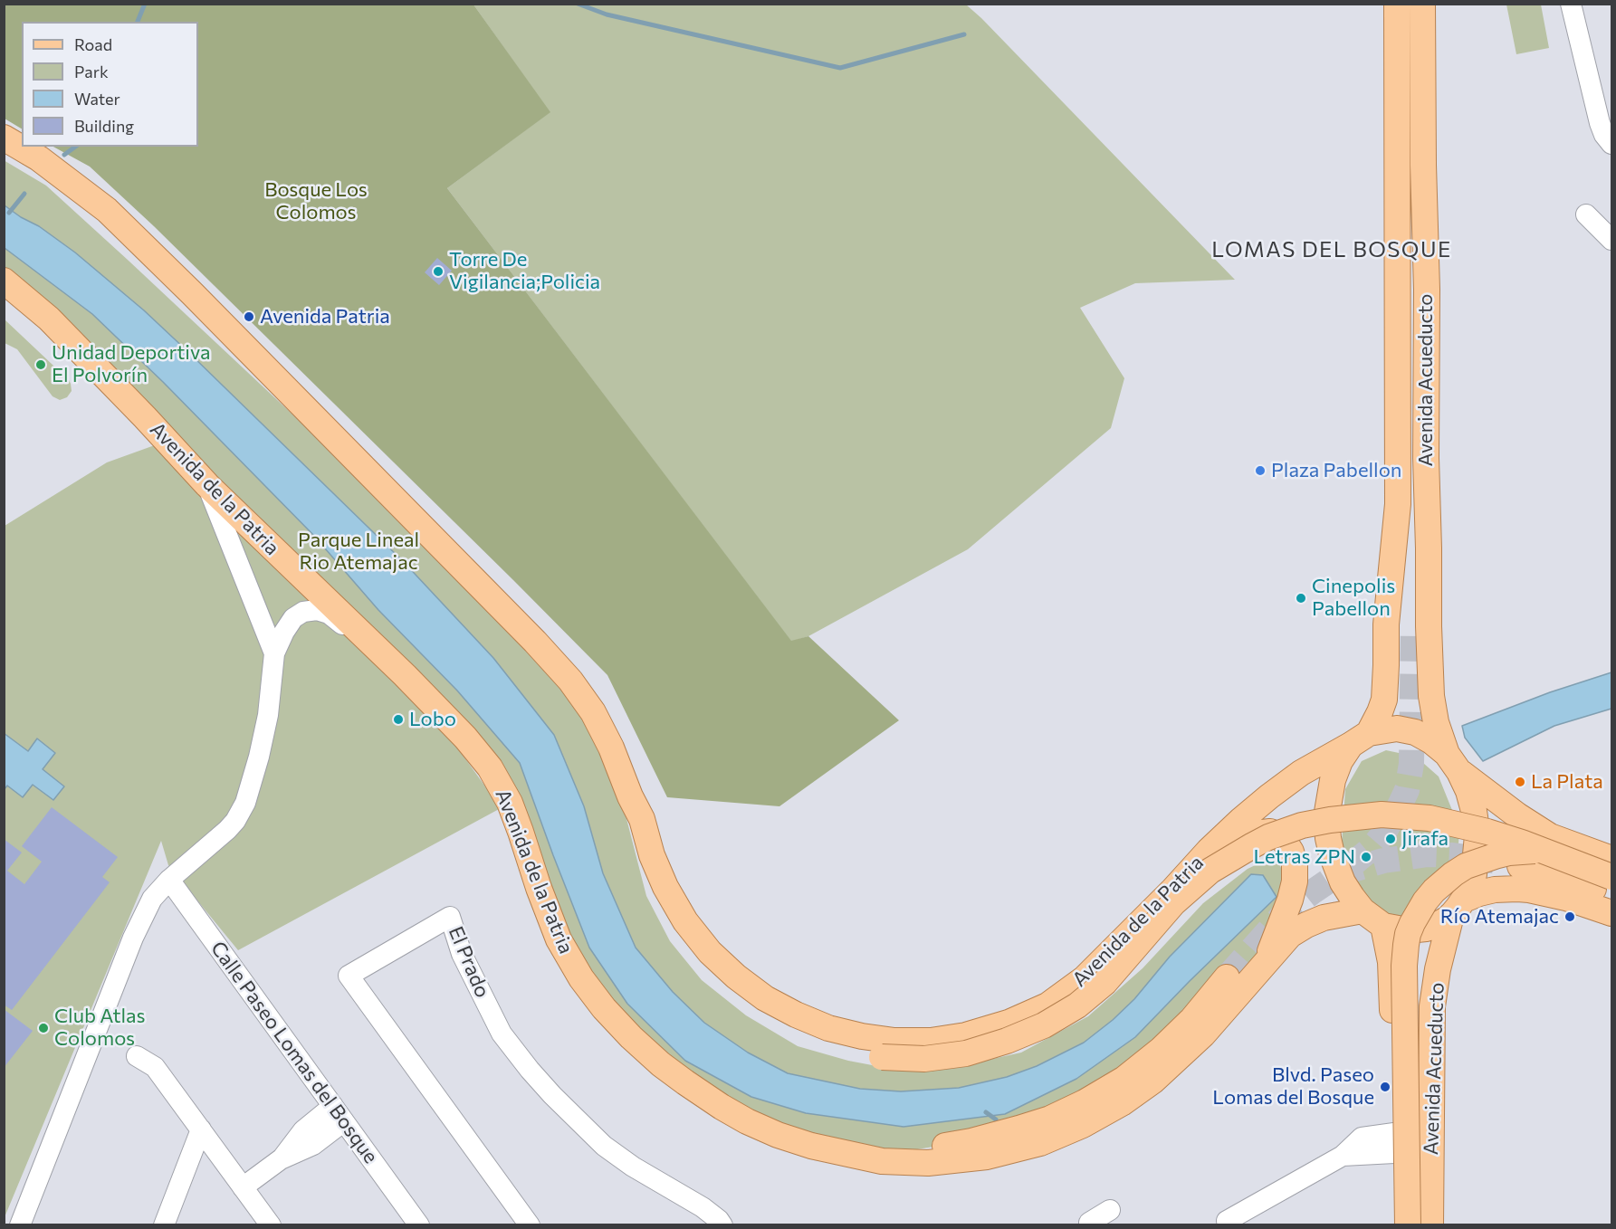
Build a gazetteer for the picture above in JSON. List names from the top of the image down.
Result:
{
  "streets": {
    "main road": ["Avenida Acueducto", "Avenida de la Patria"],
    "street": ["El Prado", "Calle Paseo Lomas del Bosque"]
  },
  "crossings": [
    ["Avenida Acueducto", "Avenida de la Patria"]
  ],
  "districts": ["LOMAS DEL BOSQUE"],
  "parks": ["Bosque Los Colomos", "Parque Lineal Rio Atemajac"],
  "places": [
    "Torre De Vigilancia;Policia",
    "Avenida Patria",
    "Unidad Deportiva El Polvorín",
    "Plaza Pabellon",
    "Cinepolis Pabellon",
    "Lobo",
    "La Plata",
    "Jirafa",
    "Letras ZPN",
    "Río Atemajac",
    "Club Atlas Colomos",
    "Blvd. Paseo Lomas del Bosque"
  ],
  "legend": [
    "Road",
    "Park",
    "Water",
    "Building"
  ]
}
